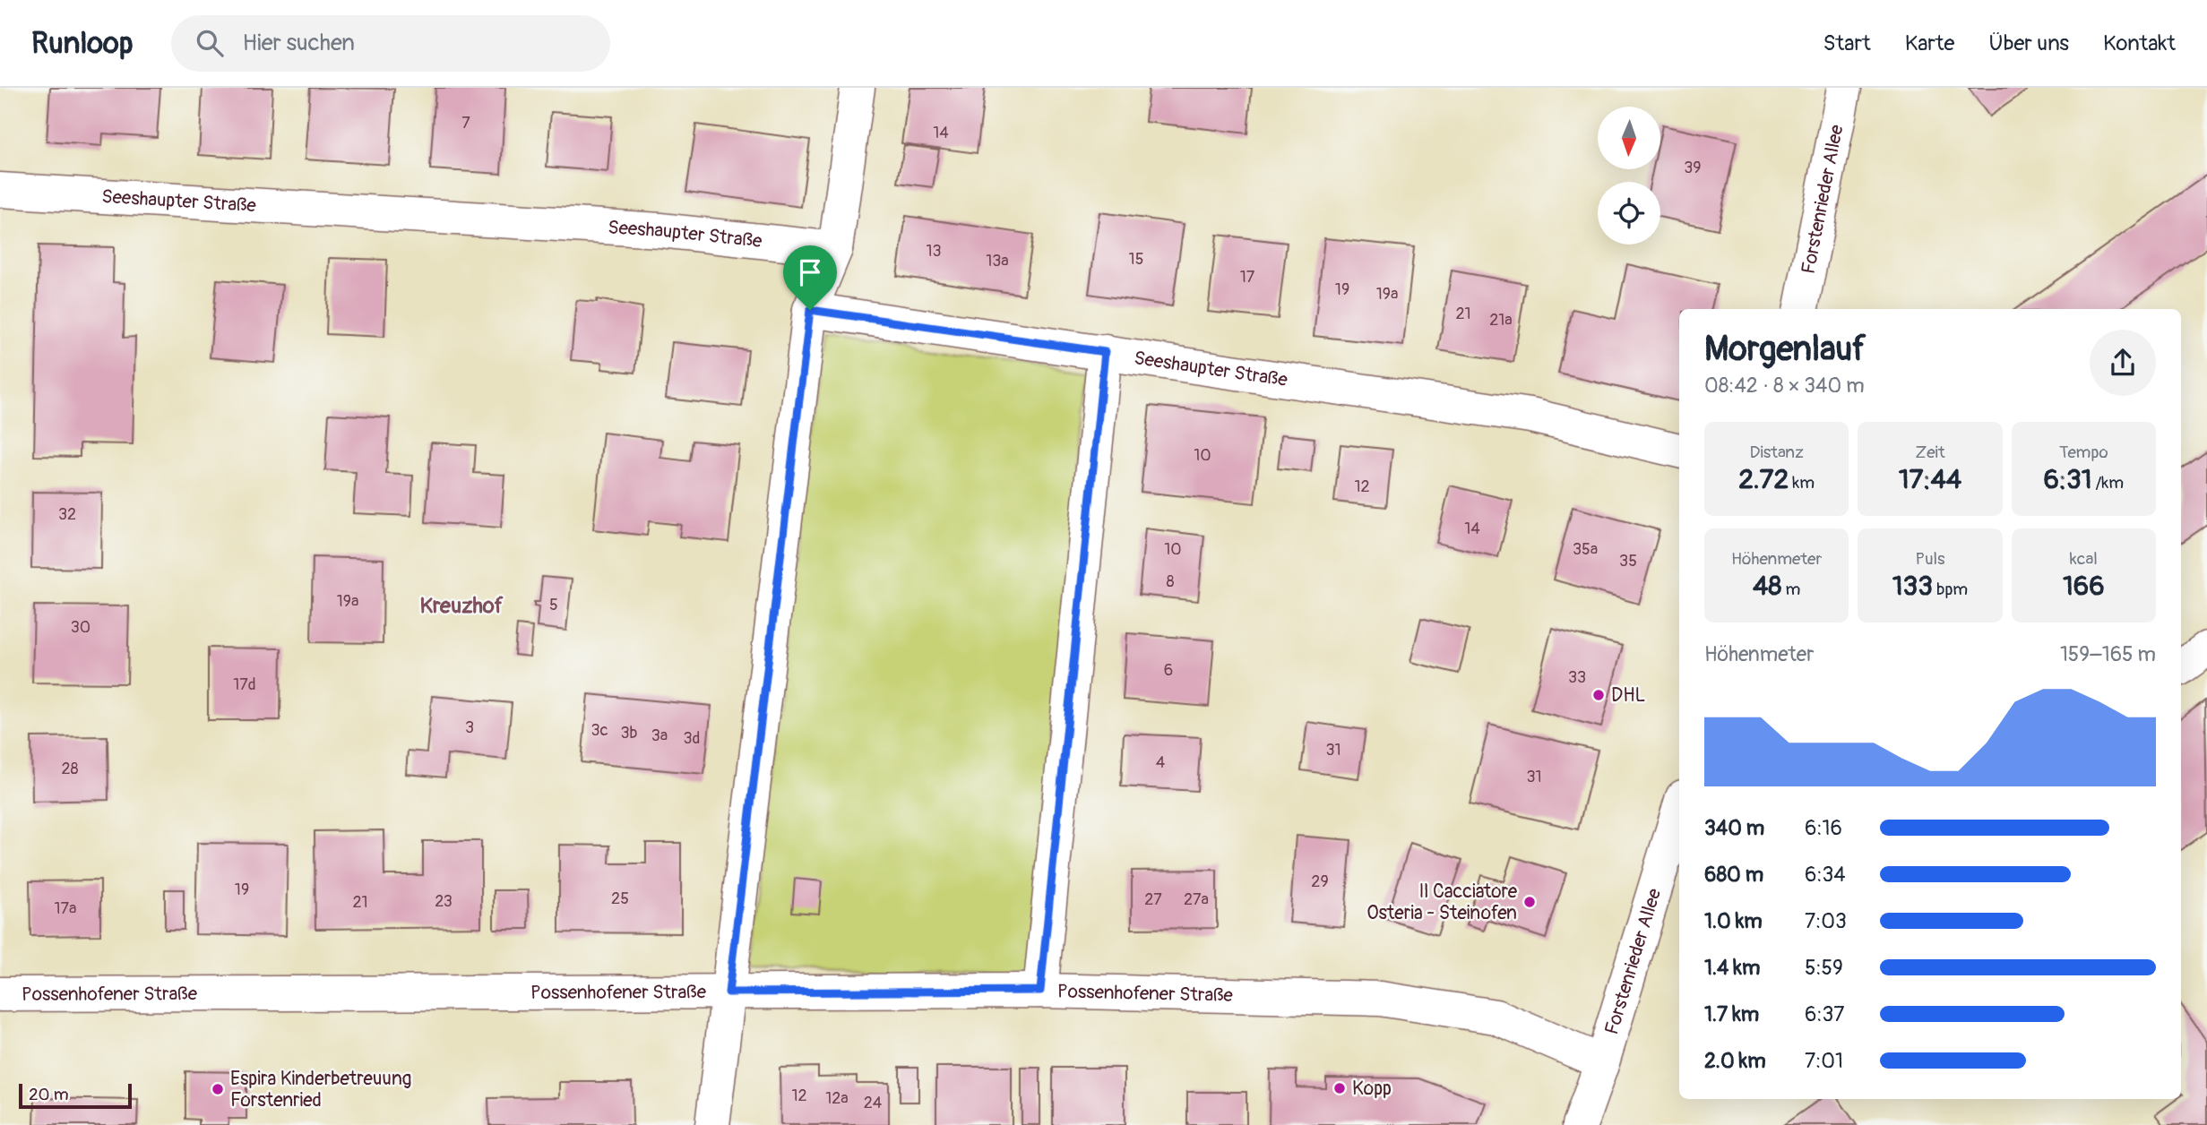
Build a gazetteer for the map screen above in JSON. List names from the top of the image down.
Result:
{
  "streets": {
    "street": ["Seeshaupter Straße", "Forstenrieder Allee", "Possenhofener Straße"]
  },
  "crossings": [
    ["Forstenrieder Allee", "Possenhofener Straße"]
  ],
  "districts": ["Kreuzhof"],
  "places": [
    "DHL",
    "Il Cacciatore Osteria - Steinofen",
    "Kopp",
    "Espira Kinderbetreuung Forstenried"
  ],
  "house_numbers": [
    "7",
    "14",
    "39",
    "13",
    "15",
    "13a",
    "17",
    "19",
    "19a",
    "21",
    "21a",
    "10",
    "12",
    "32",
    "14",
    "10",
    "35a",
    "35",
    "8",
    "19a",
    "5",
    "30",
    "6",
    "33",
    "17d",
    "3",
    "3c",
    "3b",
    "3a",
    "3d",
    "31",
    "4",
    "28",
    "31",
    "29",
    "19",
    "25",
    "27",
    "27a",
    "23",
    "21",
    "17a",
    "12",
    "12a",
    "24"
  ],
  "scale_bar": "20 m",
  "north": "bottom",
  "page": {
    "header": "Runloop",
    "search": "Hier suchen",
    "nav": [
      "Start",
      "Karte",
      "Über uns",
      "Kontakt"
    ],
    "heading": ["Morgenlauf", "08:42 · 8 × 340 m"],
    "stats": [
      ["Distanz", "2.72 km"],
      ["Zeit", "17:44"],
      ["Tempo", "6:31 /km"],
      ["Höhenmeter", "48 m"],
      ["Puls", "133 bpm"],
      ["kcal", "166"]
    ],
    "chart": ["Höhenmeter", "159–165 m"],
    "list": [
      {
        "name": "340 m",
        "note": "6:16"
      },
      {
        "name": "680 m",
        "note": "6:34"
      },
      {
        "name": "1.0 km",
        "note": "7:03"
      },
      {
        "name": "1.4 km",
        "note": "5:59"
      },
      {
        "name": "1.7 km",
        "note": "6:37"
      },
      {
        "name": "2.0 km",
        "note": "7:01"
      }
    ],
    "scale": "20 m"
  }
}
